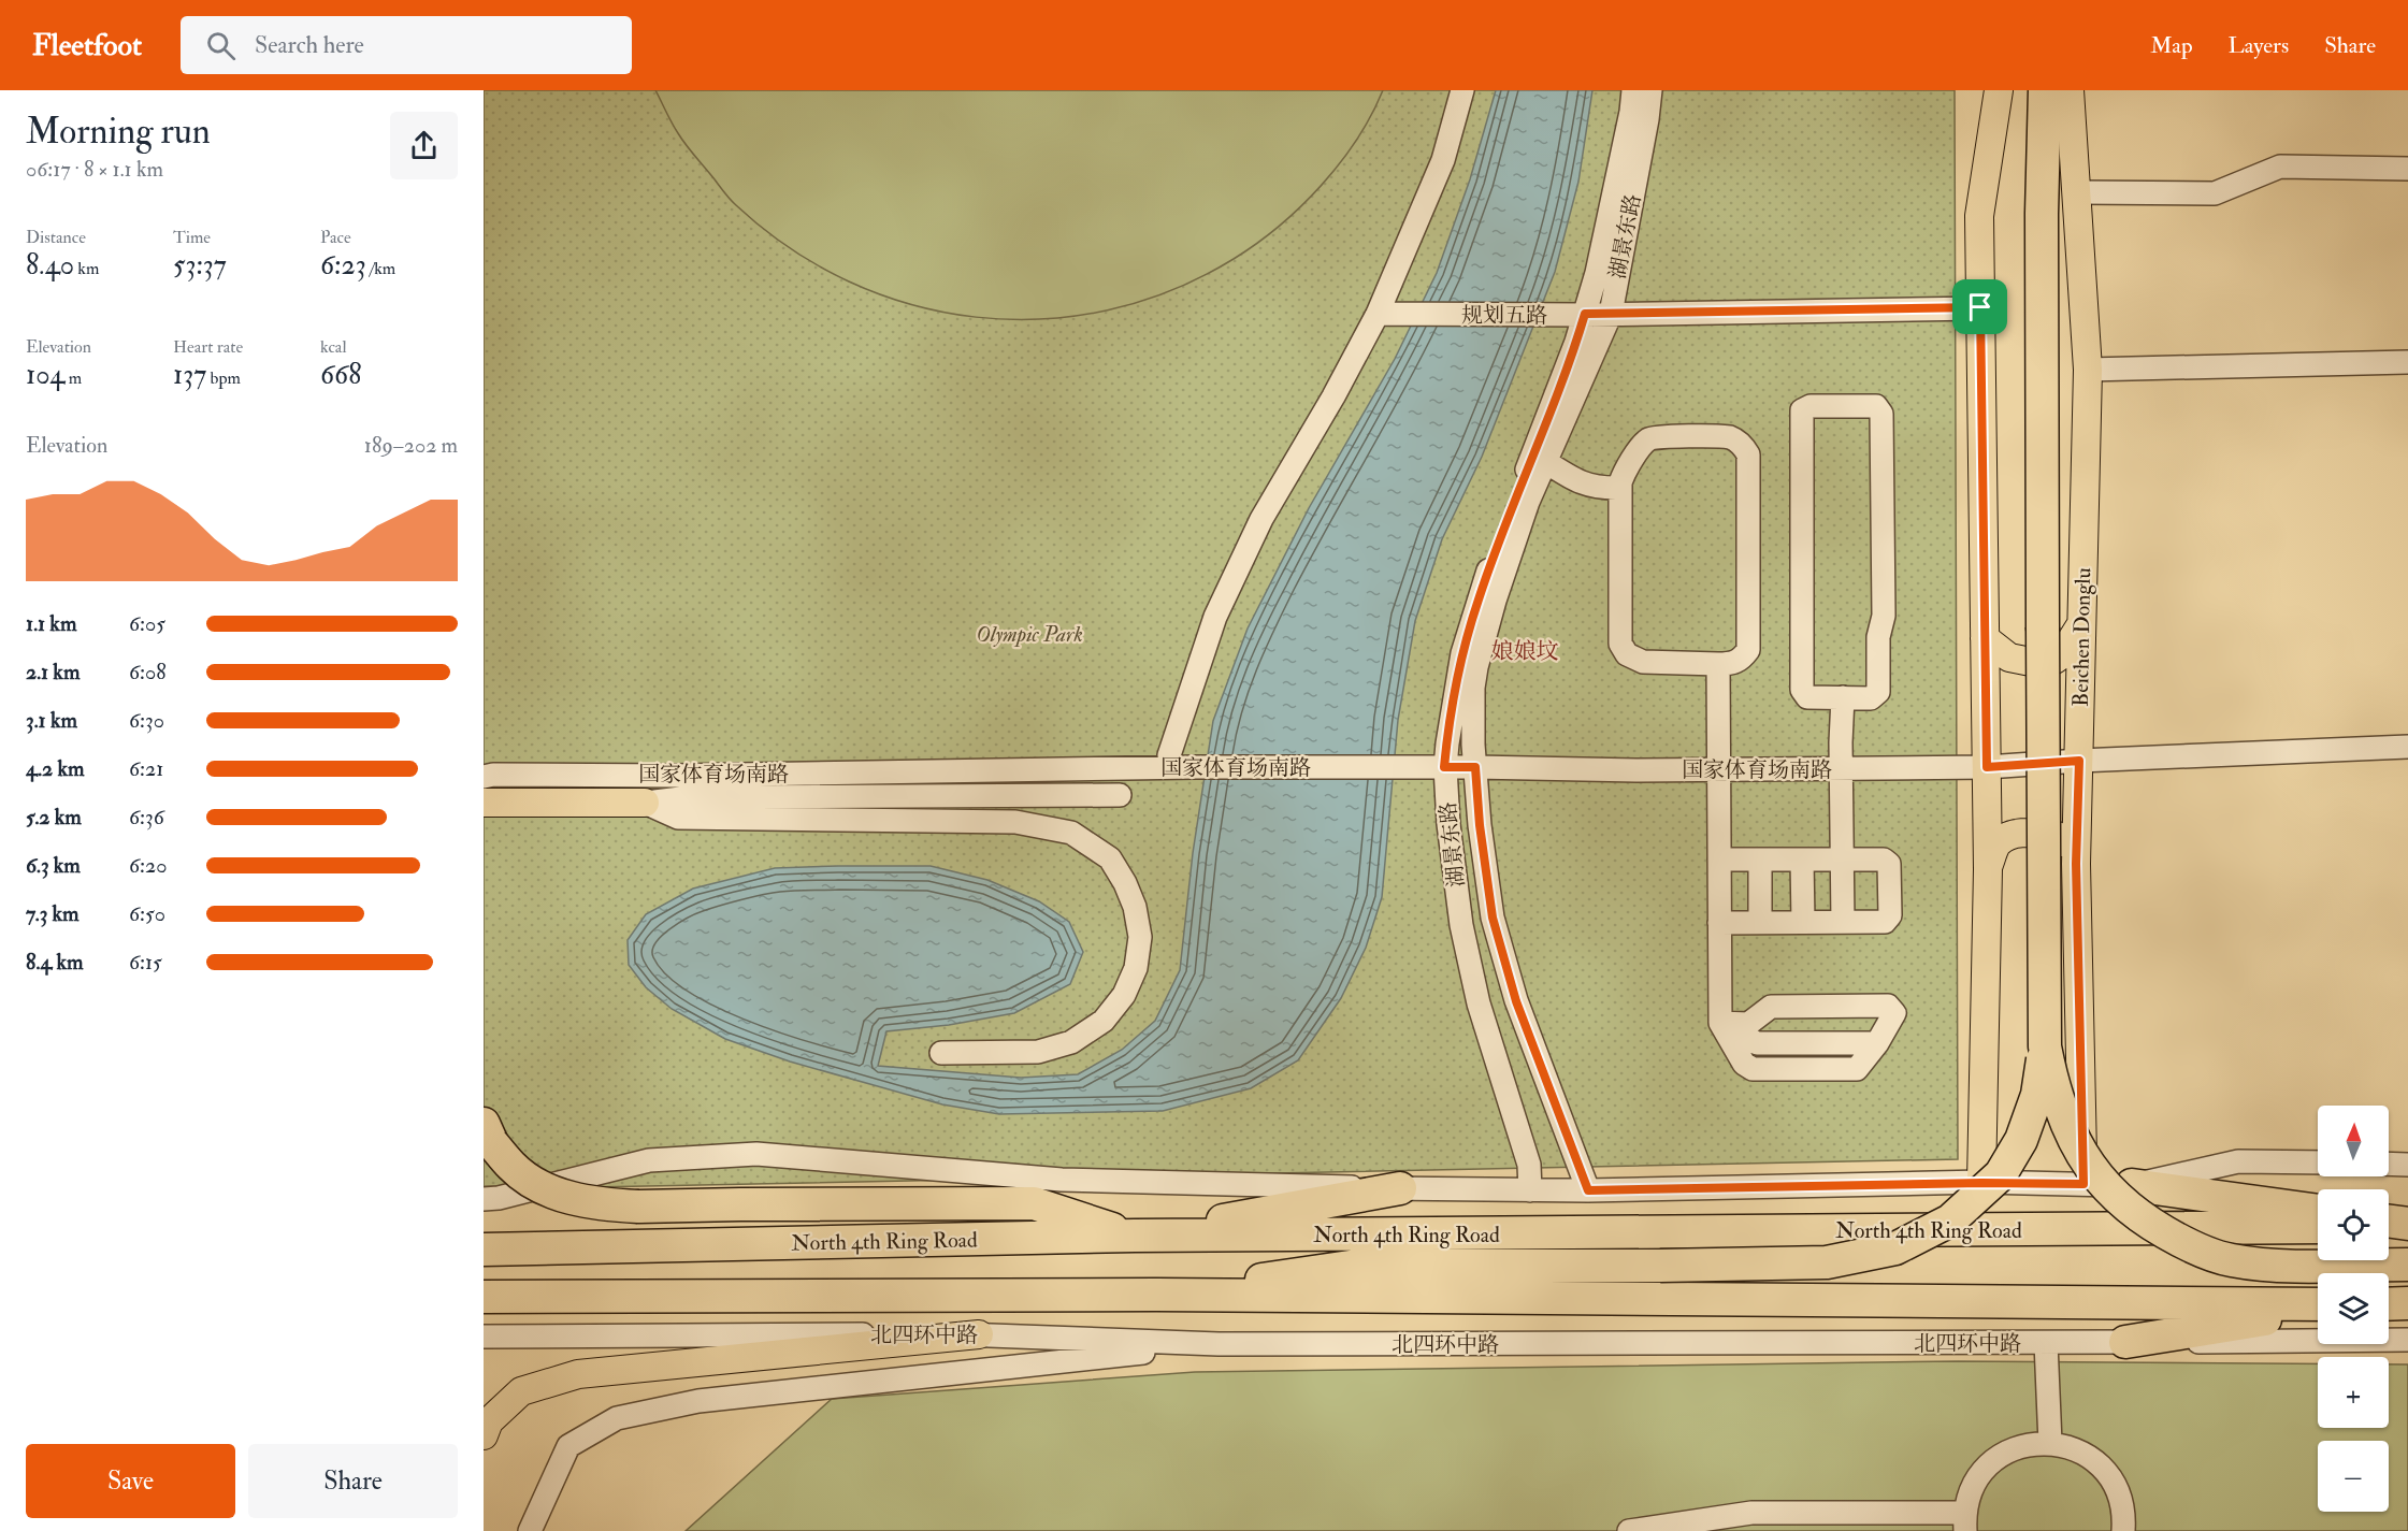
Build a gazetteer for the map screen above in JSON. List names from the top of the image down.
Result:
{
  "streets": {
    "highway": ["North 4th Ring Road"],
    "main road": ["Beichen Donglu"],
    "street": [
      "湖景东路",
      "规划五路",
      "国家体育场南路",
      "北四环中路"
    ]
  },
  "crossings": [
    ["湖景东路", "规划五路"],
    ["湖景东路", "国家体育场南路"],
    ["Beichen Donglu", "国家体育场南路"]
  ],
  "districts": ["娘娘坟"],
  "parks": ["Olympic Park"],
  "north": "top",
  "page": {
    "header": "Fleetfoot",
    "search": "Search here",
    "nav": ["Map", "Layers", "Share"],
    "heading": ["Morning run", "06:17 · 8 × 1.1 km"],
    "stats": [
      ["Distance", "8.40 km"],
      ["Time", "53:37"],
      ["Pace", "6:23 /km"],
      ["Elevation", "104 m"],
      ["Heart rate", "137 bpm"],
      ["kcal", "668"]
    ],
    "chart": ["Elevation", "189–202 m"],
    "list": [
      {
        "name": "1.1 km",
        "note": "6:05"
      },
      {
        "name": "2.1 km",
        "note": "6:08"
      },
      {
        "name": "3.1 km",
        "note": "6:30"
      },
      {
        "name": "4.2 km",
        "note": "6:21"
      },
      {
        "name": "5.2 km",
        "note": "6:36"
      },
      {
        "name": "6.3 km",
        "note": "6:20"
      },
      {
        "name": "7.3 km",
        "note": "6:50"
      },
      {
        "name": "8.4 km",
        "note": "6:15"
      }
    ],
    "map_buttons": ["+", "−"],
    "buttons": ["Save", "Share"]
  }
}
